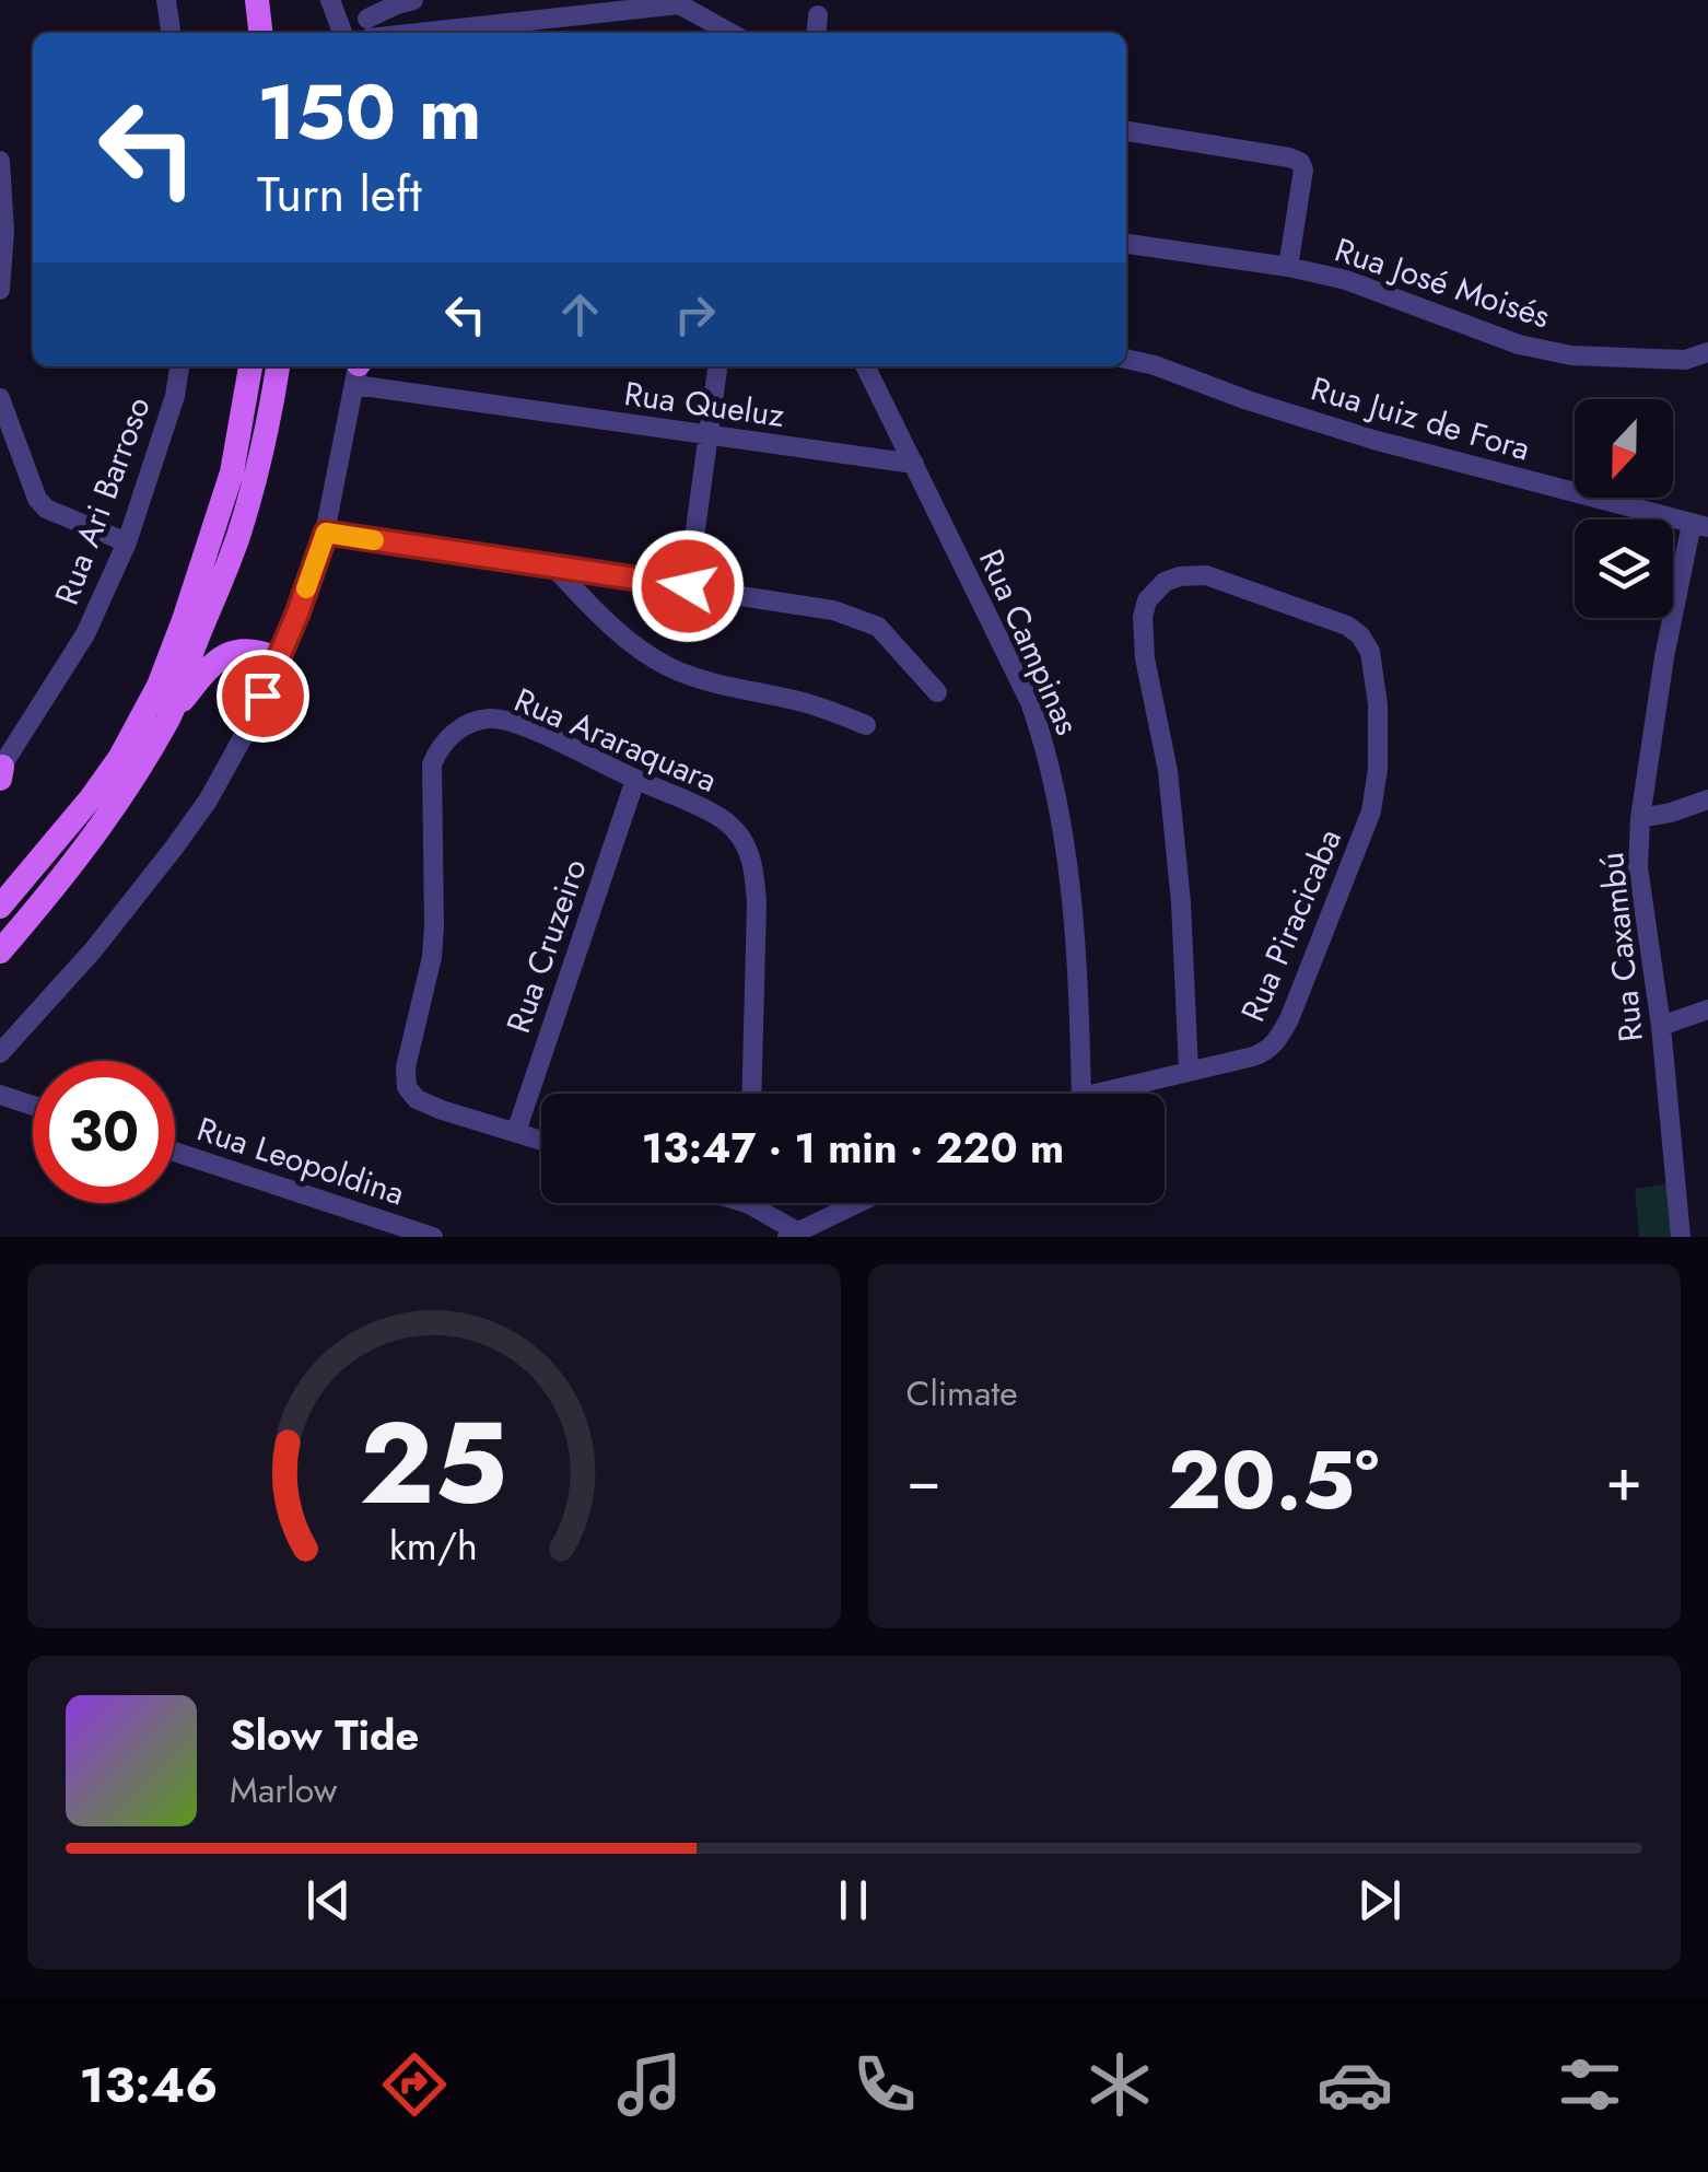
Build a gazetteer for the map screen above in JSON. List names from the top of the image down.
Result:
{
  "streets": {
    "street": [
      "Rua José Moisés",
      "Rua Queluz",
      "Rua Juiz de Fora",
      "Rua Ari Barroso",
      "Rua Campinas",
      "Rua Araraquara",
      "Rua Piracicaba",
      "Rua Cruzeiro",
      "Rua Caxambú",
      "Rua Leopoldina"
    ]
  },
  "crossings": [
    ["Rua Queluz", "Rua Campinas"],
    ["Rua Juiz de Fora", "Rua Caxambú"],
    ["Rua Araraquara", "Rua Cruzeiro"]
  ],
  "north": "bottom",
  "page": {
    "turn": ["150 m", "Turn left"],
    "limit": "30",
    "trip": "13:47 · 1 min · 220 m",
    "tile": "Climate",
    "heat": ["−", "20.5°", "+"],
    "song": ["Slow Tide", "Marlow"],
    "tabs": "13:46",
    "gauge": ["25", "km/h"]
  }
}
